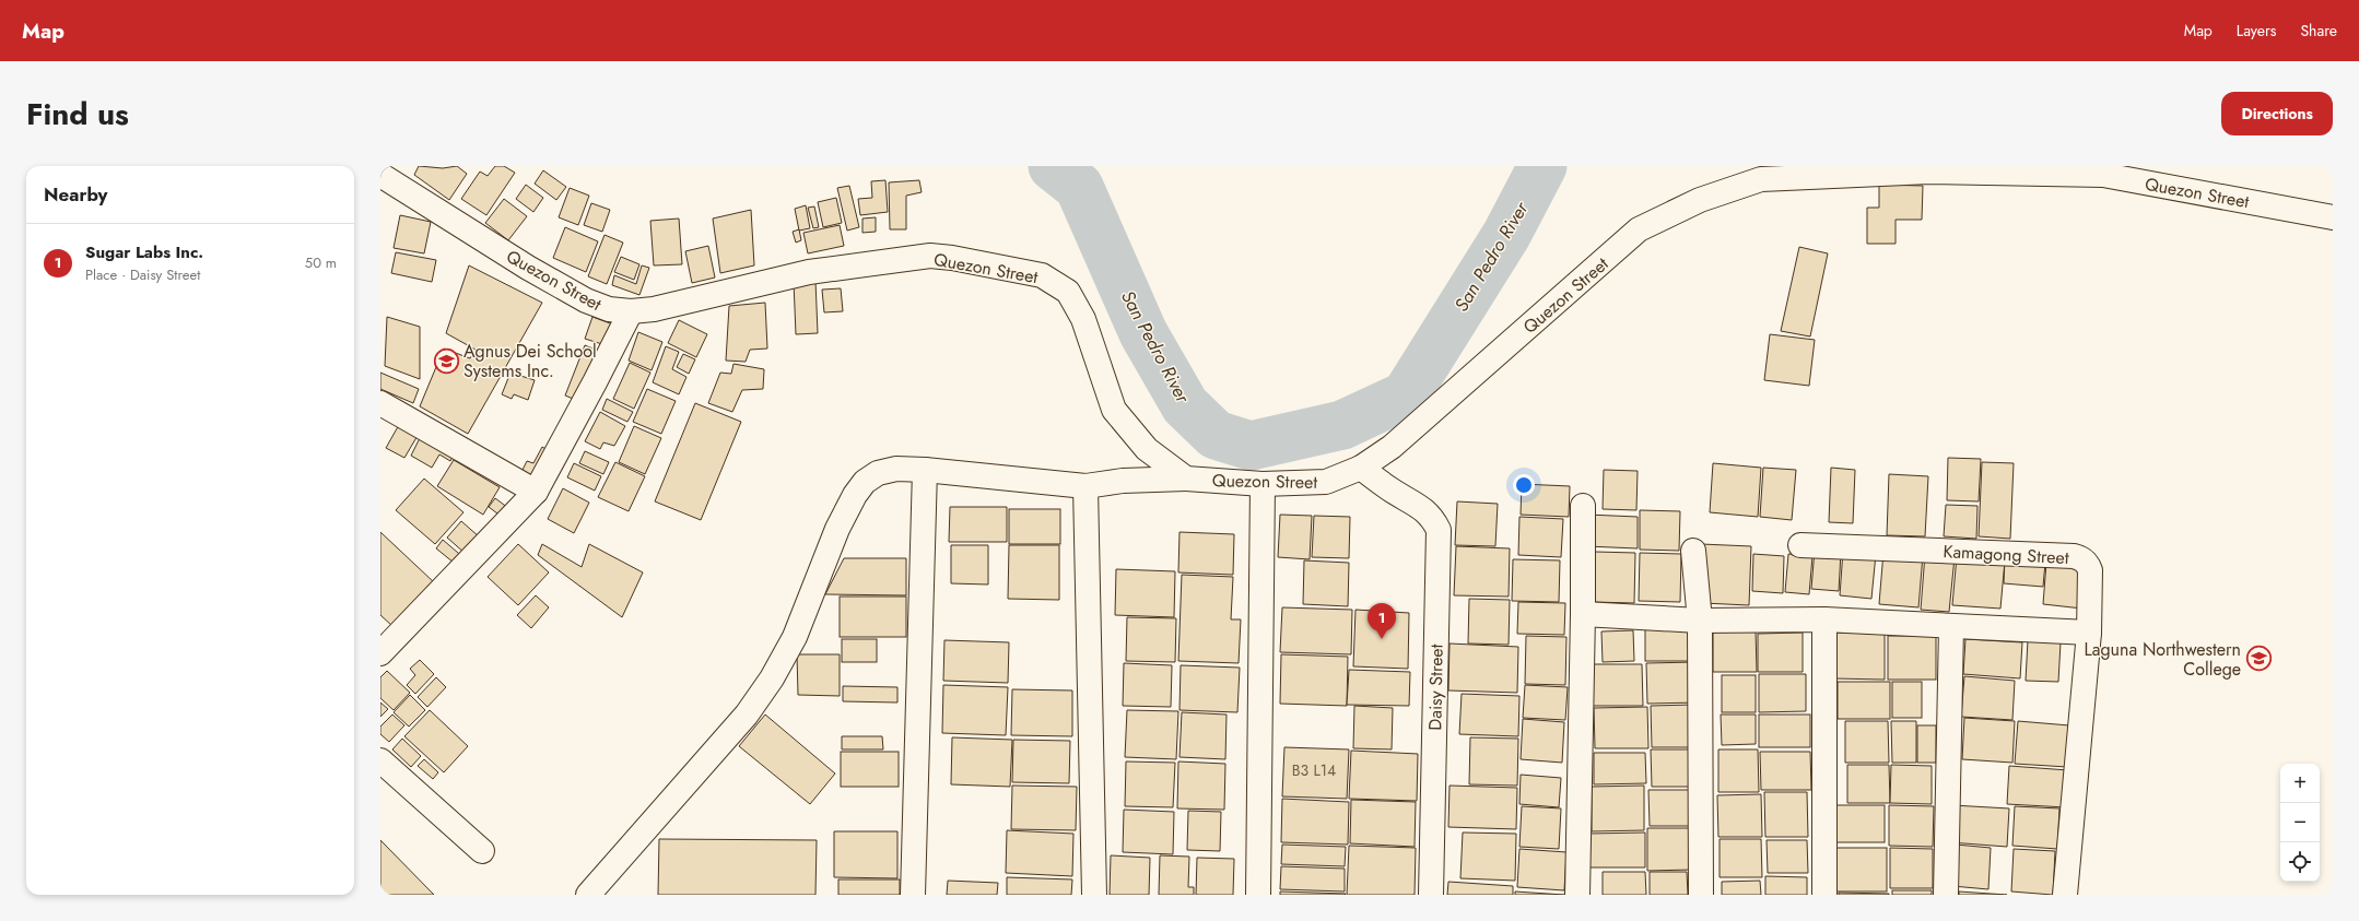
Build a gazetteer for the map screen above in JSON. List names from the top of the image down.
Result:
{
  "streets": {
    "street": ["Quezon Street", "Kamagong Street", "Daisy Street"]
  },
  "crossings": [
    ["Quezon Street", "Daisy Street"]
  ],
  "water": ["San Pedro River"],
  "places": {
    "school or university": ["Agnus Dei School Systems Inc.", "Laguna Northwestern College"]
  },
  "house_numbers": ["B3 L14"],
  "page": {
    "header": "Map",
    "nav": ["Map", "Layers", "Share"],
    "title": "Find us",
    "buttons": "Directions",
    "heading": "Nearby",
    "list": [
      {
        "mark": "1",
        "name": "Sugar Labs Inc.",
        "note": "Place · Daisy Street",
        "value": "50 m"
      }
    ],
    "pins": "1",
    "map_buttons": ["+", "−"]
  }
}
